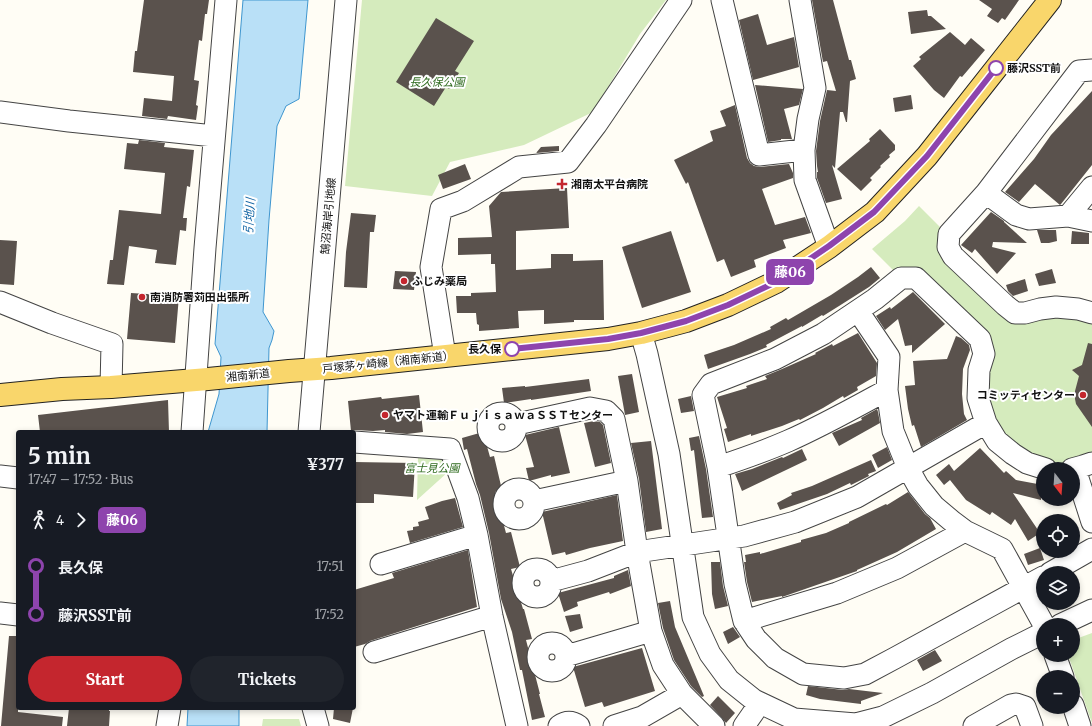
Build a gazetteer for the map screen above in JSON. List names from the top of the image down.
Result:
{
  "streets": {
    "main road": ["戸塚茅ヶ崎線（湘南新道）", "湘南新道"],
    "street": ["鵠沼海岸引地線"]
  },
  "crossings": [
    ["鵠沼海岸引地線", "戸塚茅ヶ崎線（湘南新道）"],
    ["戸塚茅ヶ崎線（湘南新道）", "湘南新道"]
  ],
  "water": ["引地川"],
  "parks": ["長久保公園", "富士見公園"],
  "places": {
    "other": [
      "藤沢SST前",
      "ふじみ薬局",
      "南消防署苅田出張所",
      "長久保",
      "コミッティセンター",
      "ヤマト運輸ＦｕｊｉｓａｗａＳＳＴセンター"
    ],
    "health": ["湘南太平台病院"]
  },
  "lines": ["bus line 藤06"],
  "north": "bottom",
  "page": {
    "on_map": "藤06",
    "heading": ["5 min", "17:47 – 17:52 · Bus", "¥377"],
    "map_buttons": ["+", "−"],
    "legs": ["4", "藤06"],
    "list": [
      {
        "name": "長久保",
        "value": "17:51"
      },
      {
        "name": "藤沢SST前",
        "value": "17:52"
      }
    ],
    "buttons": ["Start", "Tickets"]
  }
}
